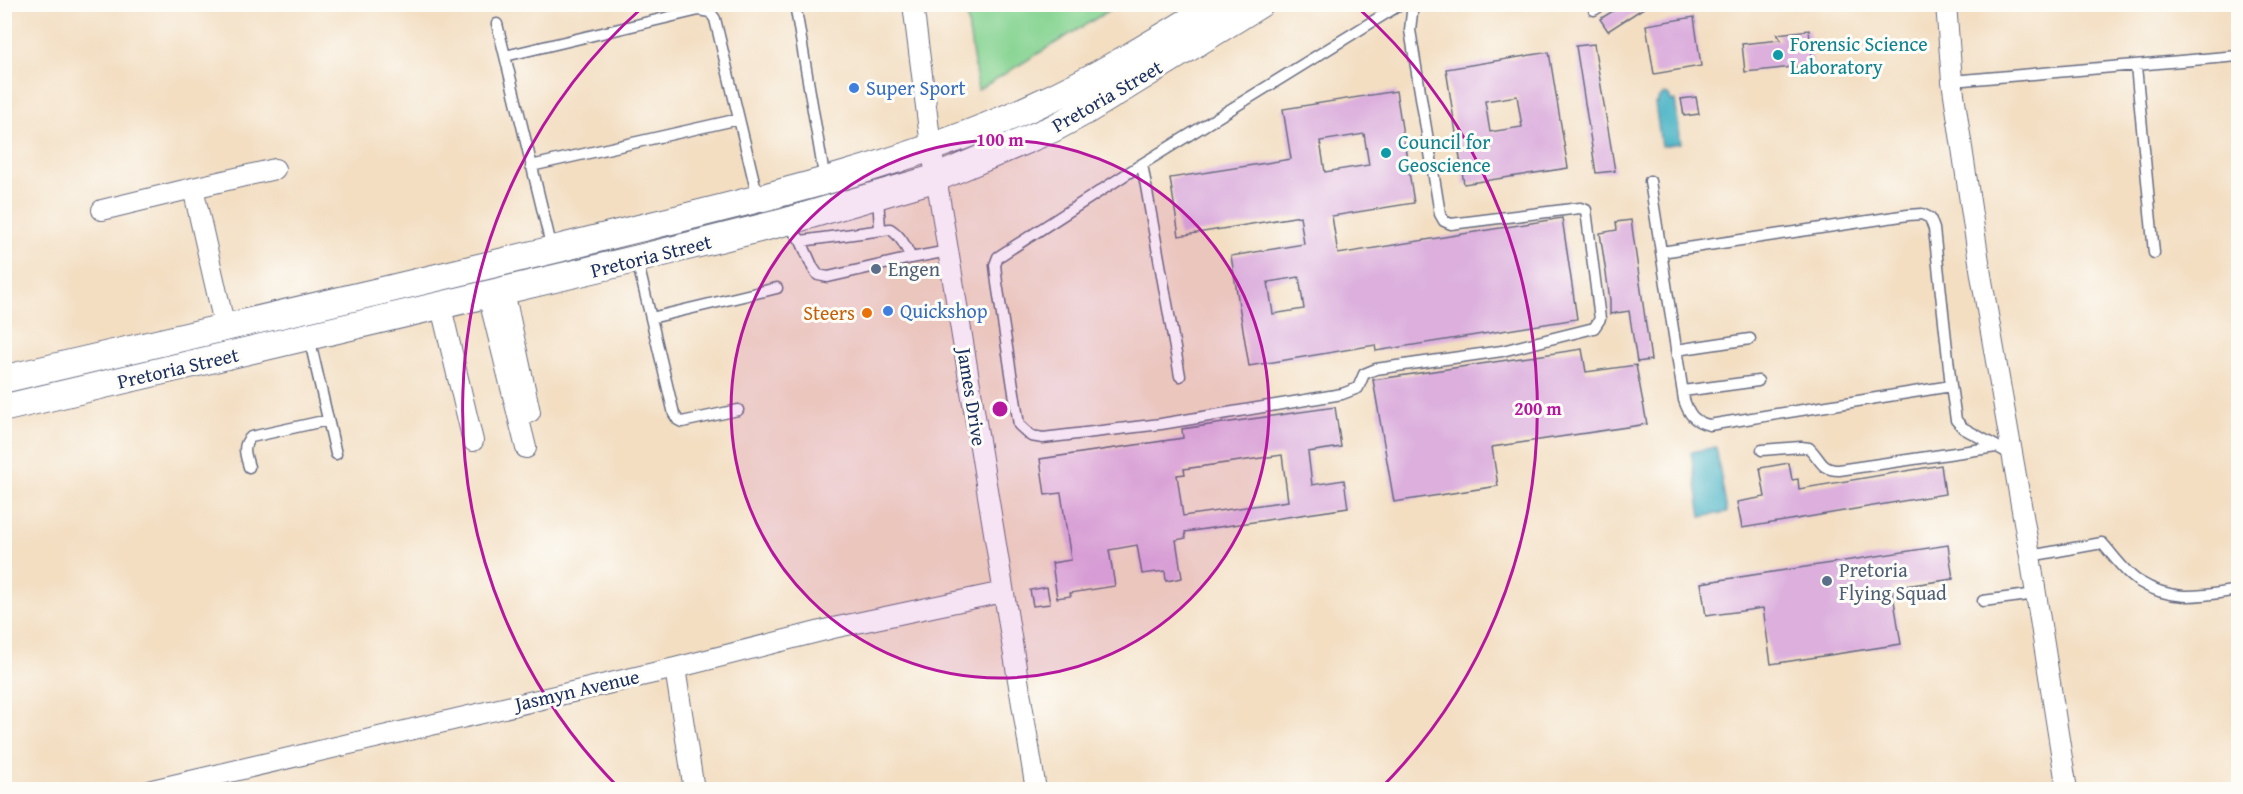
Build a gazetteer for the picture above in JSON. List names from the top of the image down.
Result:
{
  "streets": {
    "main road": ["Pretoria Street"],
    "street": ["James Drive", "Jasmyn Avenue"]
  },
  "crossings": [
    ["Pretoria Street", "James Drive"],
    ["James Drive", "Jasmyn Avenue"]
  ],
  "places": [
    "Forensic Science Laboratory",
    "Super Sport",
    "Council for Geoscience",
    "Engen",
    "Quickshop",
    "Steers",
    "Pretoria Flying Squad"
  ],
  "rings": ["100 m", "200 m"]
}
